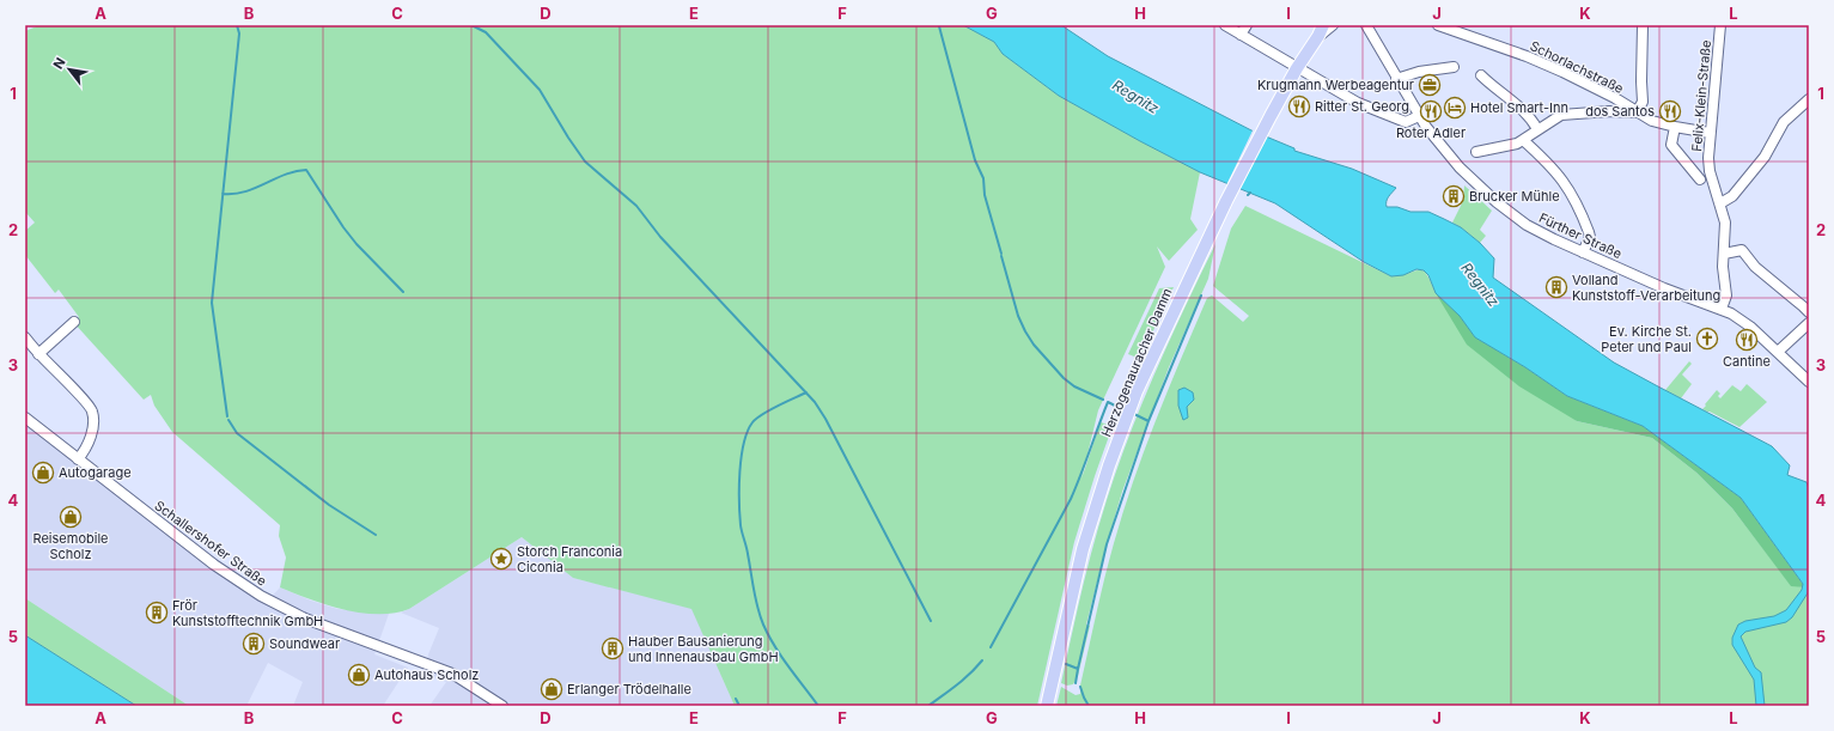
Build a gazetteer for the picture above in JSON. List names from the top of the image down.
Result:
{
  "streets": {
    "main road": ["Herzogenauracher Damm"],
    "street": [
      "Schorlachstraße",
      "Felix-Klein-Straße",
      "Fürther Straße",
      "Schallershofer Straße"
    ]
  },
  "crossings": [
    ["Schorlachstraße", "Felix-Klein-Straße"],
    ["Felix-Klein-Straße", "Fürther Straße"]
  ],
  "water": ["Regnitz"],
  "places": {
    "office": ["Krugmann Werbeagentur"],
    "restaurant": [
      "Ritter St. Georg",
      "Roter Adler",
      "dos Santos",
      "Cantine"
    ],
    "hotel": ["Hotel Smart-Inn"],
    "building": [
      "Brucker Mühle",
      "Volland Kunststoff-Verarbeitung",
      "Frör Kunststofftechnik GmbH",
      "Soundwear",
      "Hauber Bausanierung und Innenausbau GmbH"
    ],
    "church": ["Ev. Kirche St. Peter und Paul"],
    "shop": [
      "Autogarage",
      "Reisemobile Scholz",
      "Autohaus Scholz",
      "Erlanger Trödelhalle"
    ],
    "place": ["Storch Franconia Ciconia"]
  },
  "north": "top left",
  "grid": {
    "columns": [
      "A",
      "B",
      "C",
      "D",
      "E",
      "F",
      "G",
      "H",
      "I",
      "J",
      "K",
      "L"
    ],
    "rows": [
      "1",
      "2",
      "3",
      "4",
      "5"
    ]
  }
}
